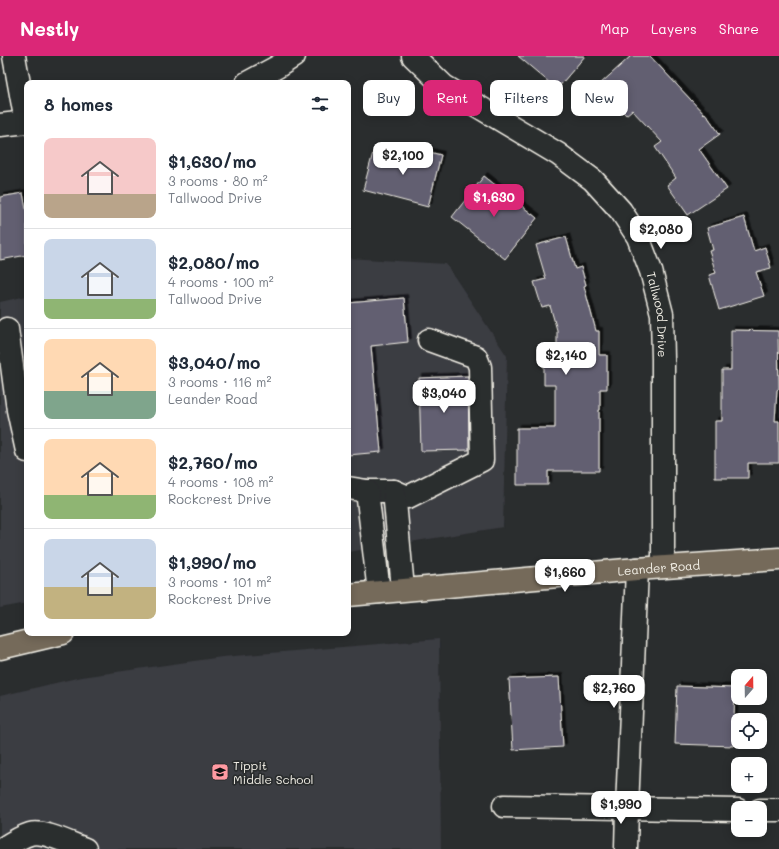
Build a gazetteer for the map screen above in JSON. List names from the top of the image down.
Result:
{
  "streets": {
    "main road": ["Leander Road"],
    "street": ["Tallwood Drive"]
  },
  "crossings": [
    ["Tallwood Drive", "Leander Road"]
  ],
  "places": {
    "school or university": ["Tippit Middle School"]
  },
  "north": "top",
  "page": {
    "header": "Nestly",
    "nav": ["Map", "Layers", "Share"],
    "chip": [
      "Buy",
      "Rent",
      "Filters",
      "New"
    ],
    "heading": "8 homes",
    "list": [
      {
        "name": "$1,630/mo",
        "note": "3 rooms · 80 m² · Tallwood Drive"
      },
      {
        "name": "$2,080/mo",
        "note": "4 rooms · 100 m² · Tallwood Drive"
      },
      {
        "name": "$3,040/mo",
        "note": "3 rooms · 116 m² · Leander Road"
      },
      {
        "name": "$2,760/mo",
        "note": "4 rooms · 108 m² · Rockcrest Drive"
      },
      {
        "name": "$1,990/mo",
        "note": "3 rooms · 101 m² · Rockcrest Drive"
      }
    ],
    "price": [
      "$2,100",
      "$1,630",
      "$2,080",
      "$2,140",
      "$3,040",
      "$1,660",
      "$2,760",
      "$1,990"
    ],
    "map_buttons": ["+", "−"]
  }
}
